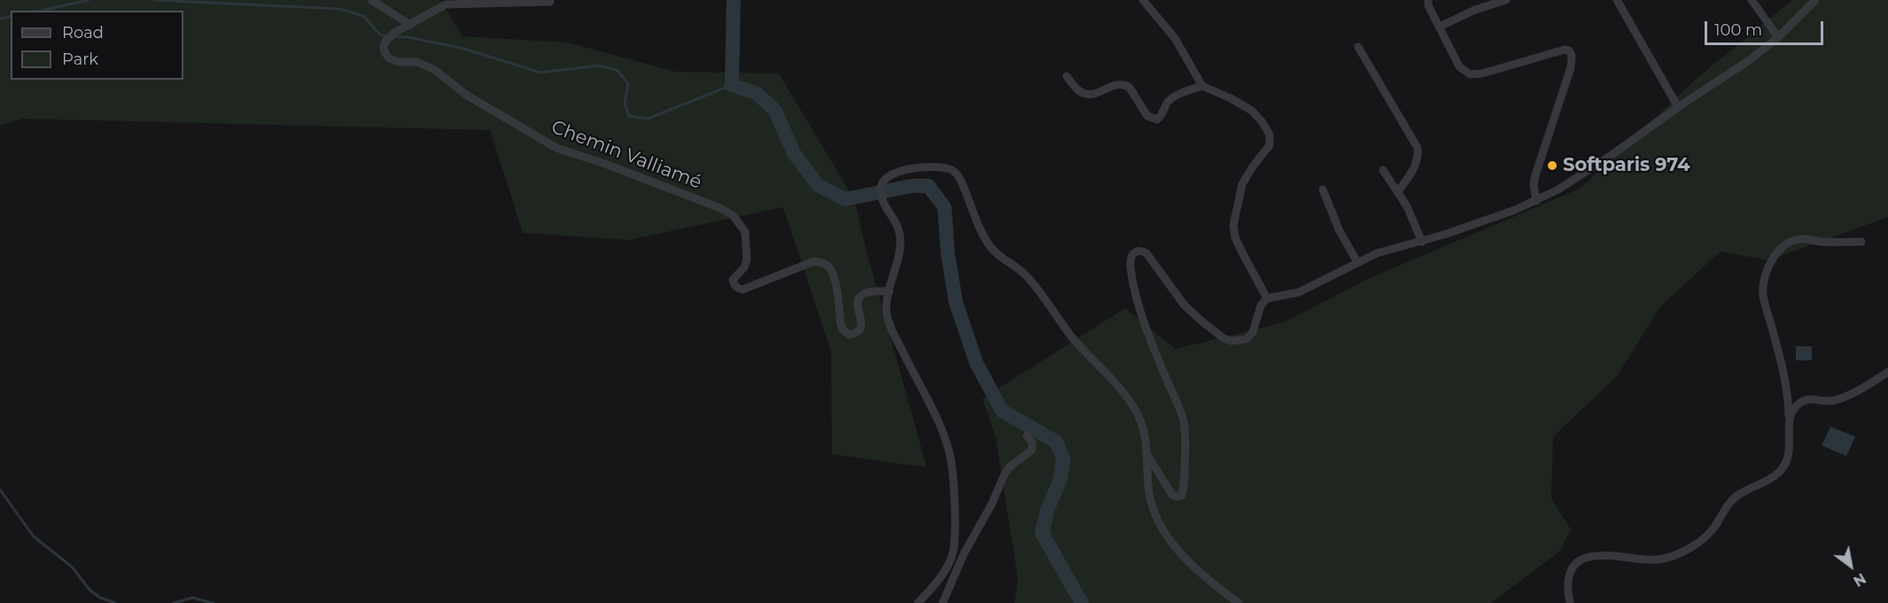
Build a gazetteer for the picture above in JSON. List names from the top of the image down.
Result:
{
  "streets": {
    "street": ["Chemin Valliamé"]
  },
  "places": ["Softparis 974"],
  "legend": ["Road", "Park"],
  "scale_bar": "100 m",
  "north": "bottom right"
}
